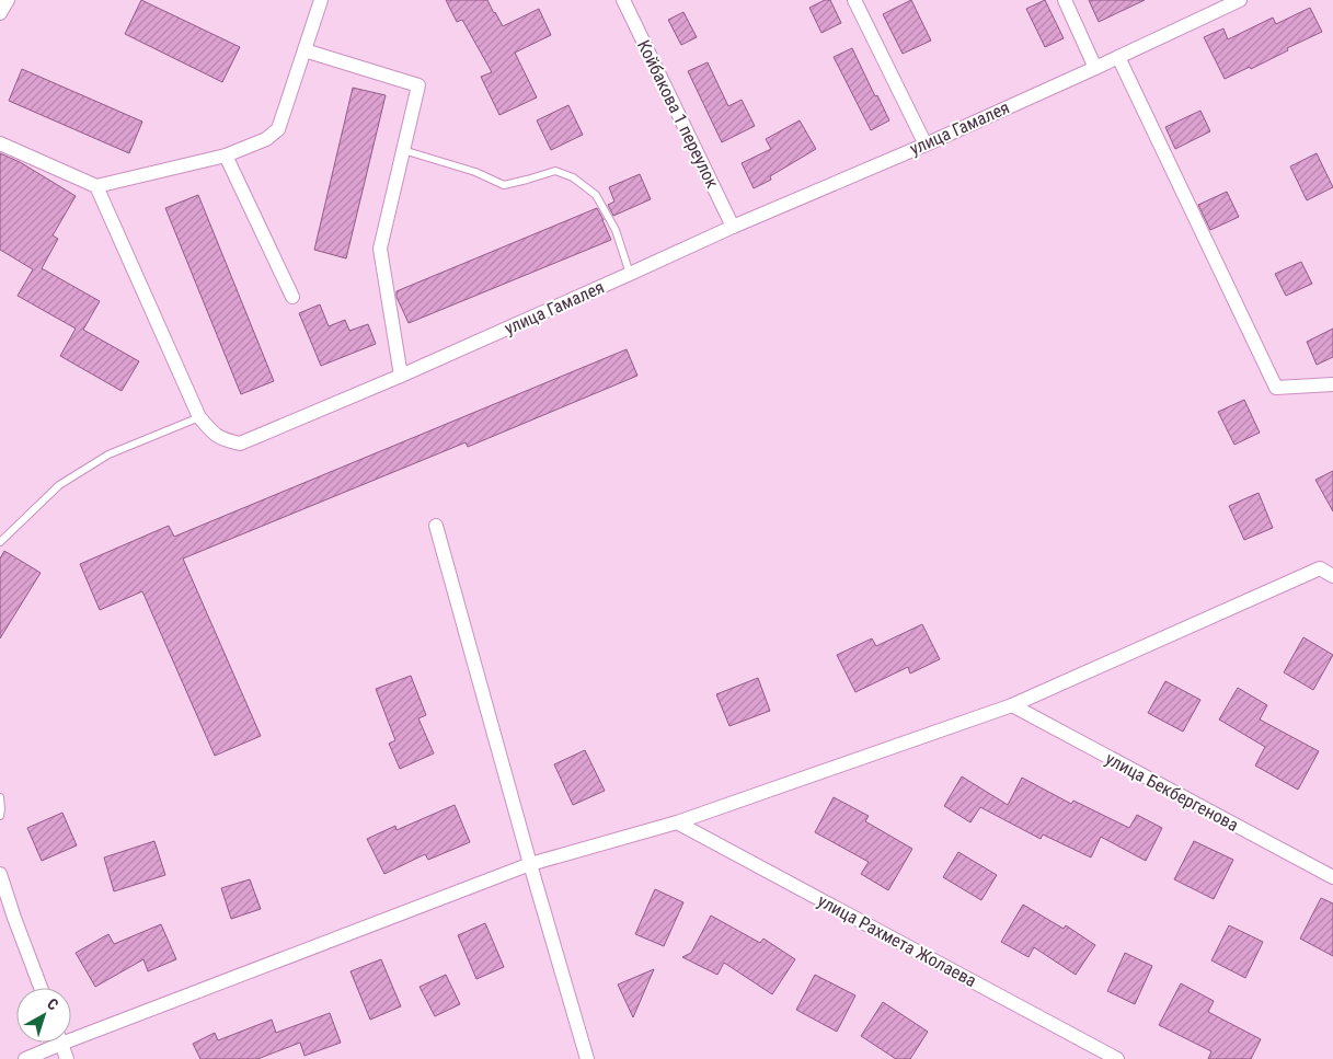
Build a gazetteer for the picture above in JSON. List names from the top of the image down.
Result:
{
  "streets": {
    "street": [
      "Койбакова 1 переулок",
      "улица Гамалея",
      "улица Бекбергенова",
      "улица Рахмета Жолаева"
    ]
  },
  "crossings": [
    ["Койбакова 1 переулок", "улица Гамалея"]
  ],
  "north": "top right"
}
